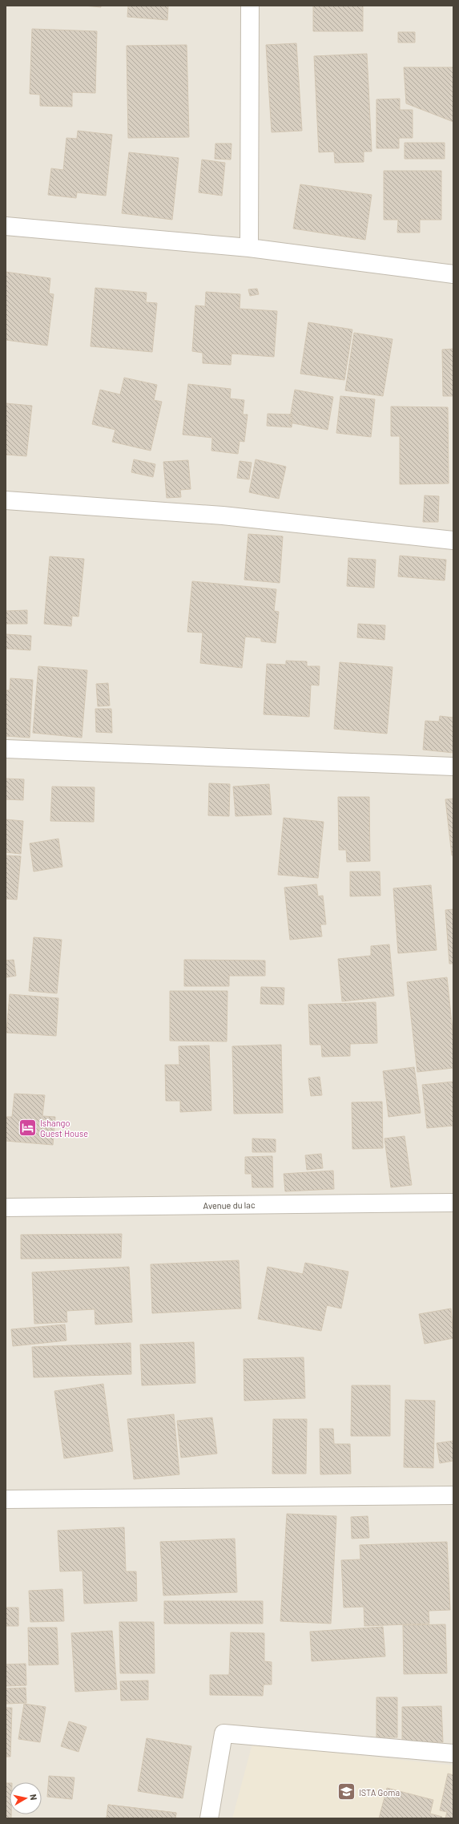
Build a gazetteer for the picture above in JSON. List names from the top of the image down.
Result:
{
  "streets": {
    "street": ["Avenue du lac"]
  },
  "places": {
    "hotel": ["Ishango Guest House"],
    "school or university": ["ISTA Goma"]
  },
  "north": "right"
}
